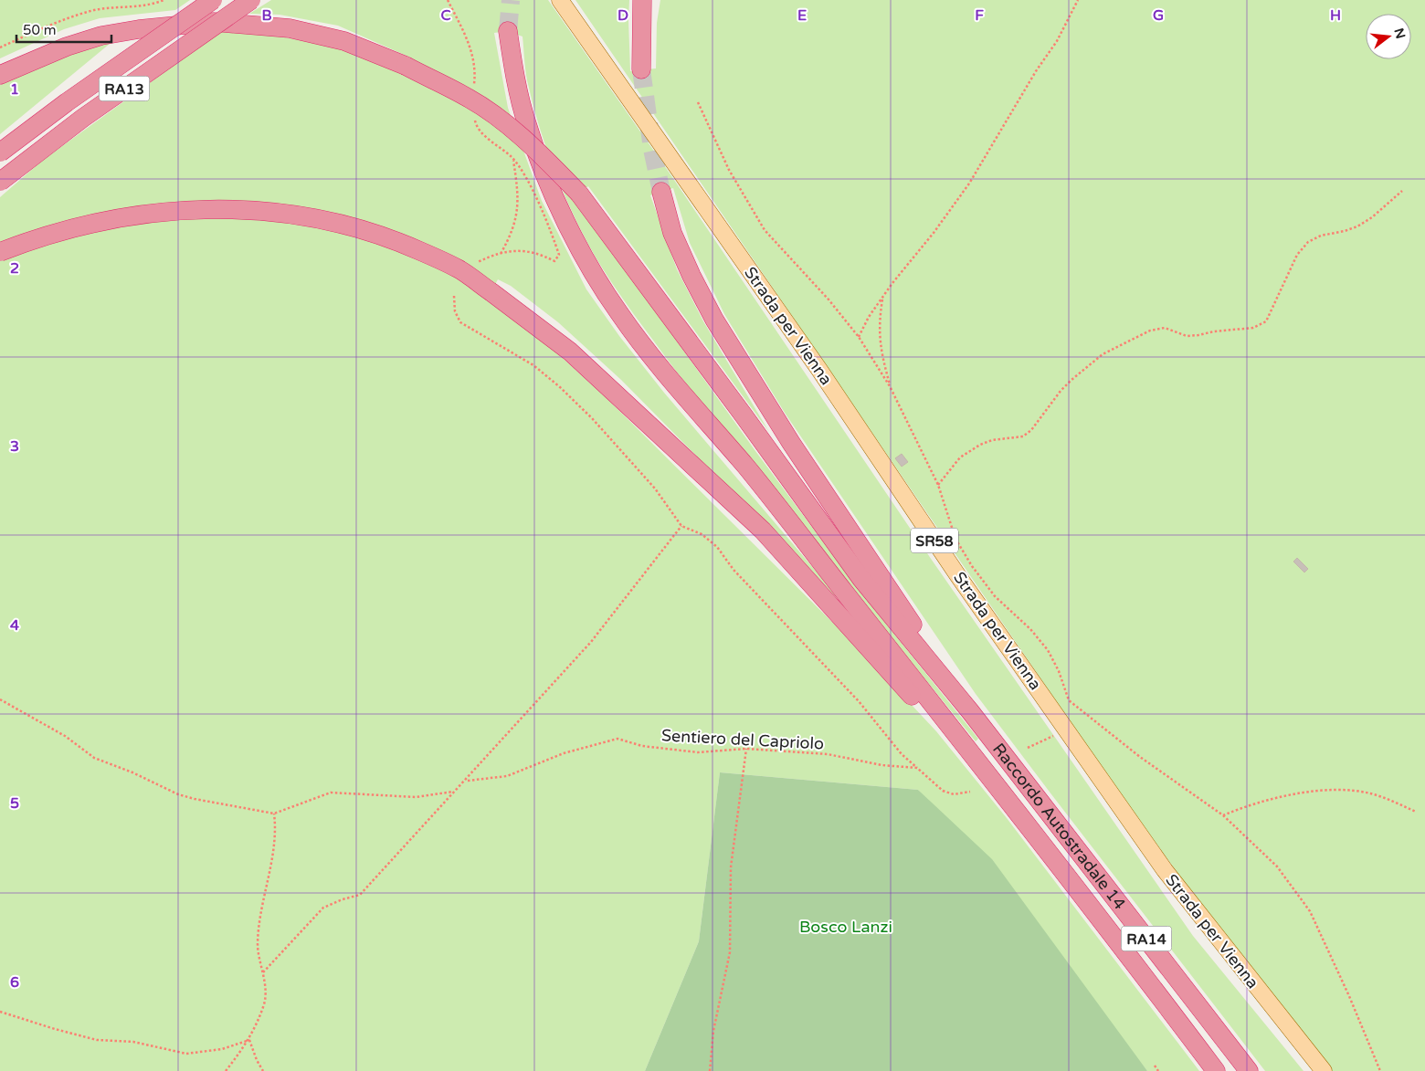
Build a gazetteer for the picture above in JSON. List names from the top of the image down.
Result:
{
  "streets": {
    "highway": ["RA13", "Raccordo Autostradale 14", "RA14"],
    "main road": ["Strada per Vienna", "SR58"],
    "path": ["Sentiero del Capriolo"]
  },
  "parks": ["Bosco Lanzi"],
  "scale_bar": "50 m",
  "north": "right",
  "grid": {
    "columns": [
      "B",
      "C",
      "D",
      "E",
      "F",
      "G",
      "H"
    ],
    "rows": [
      "1",
      "2",
      "3",
      "4",
      "5",
      "6"
    ]
  }
}
